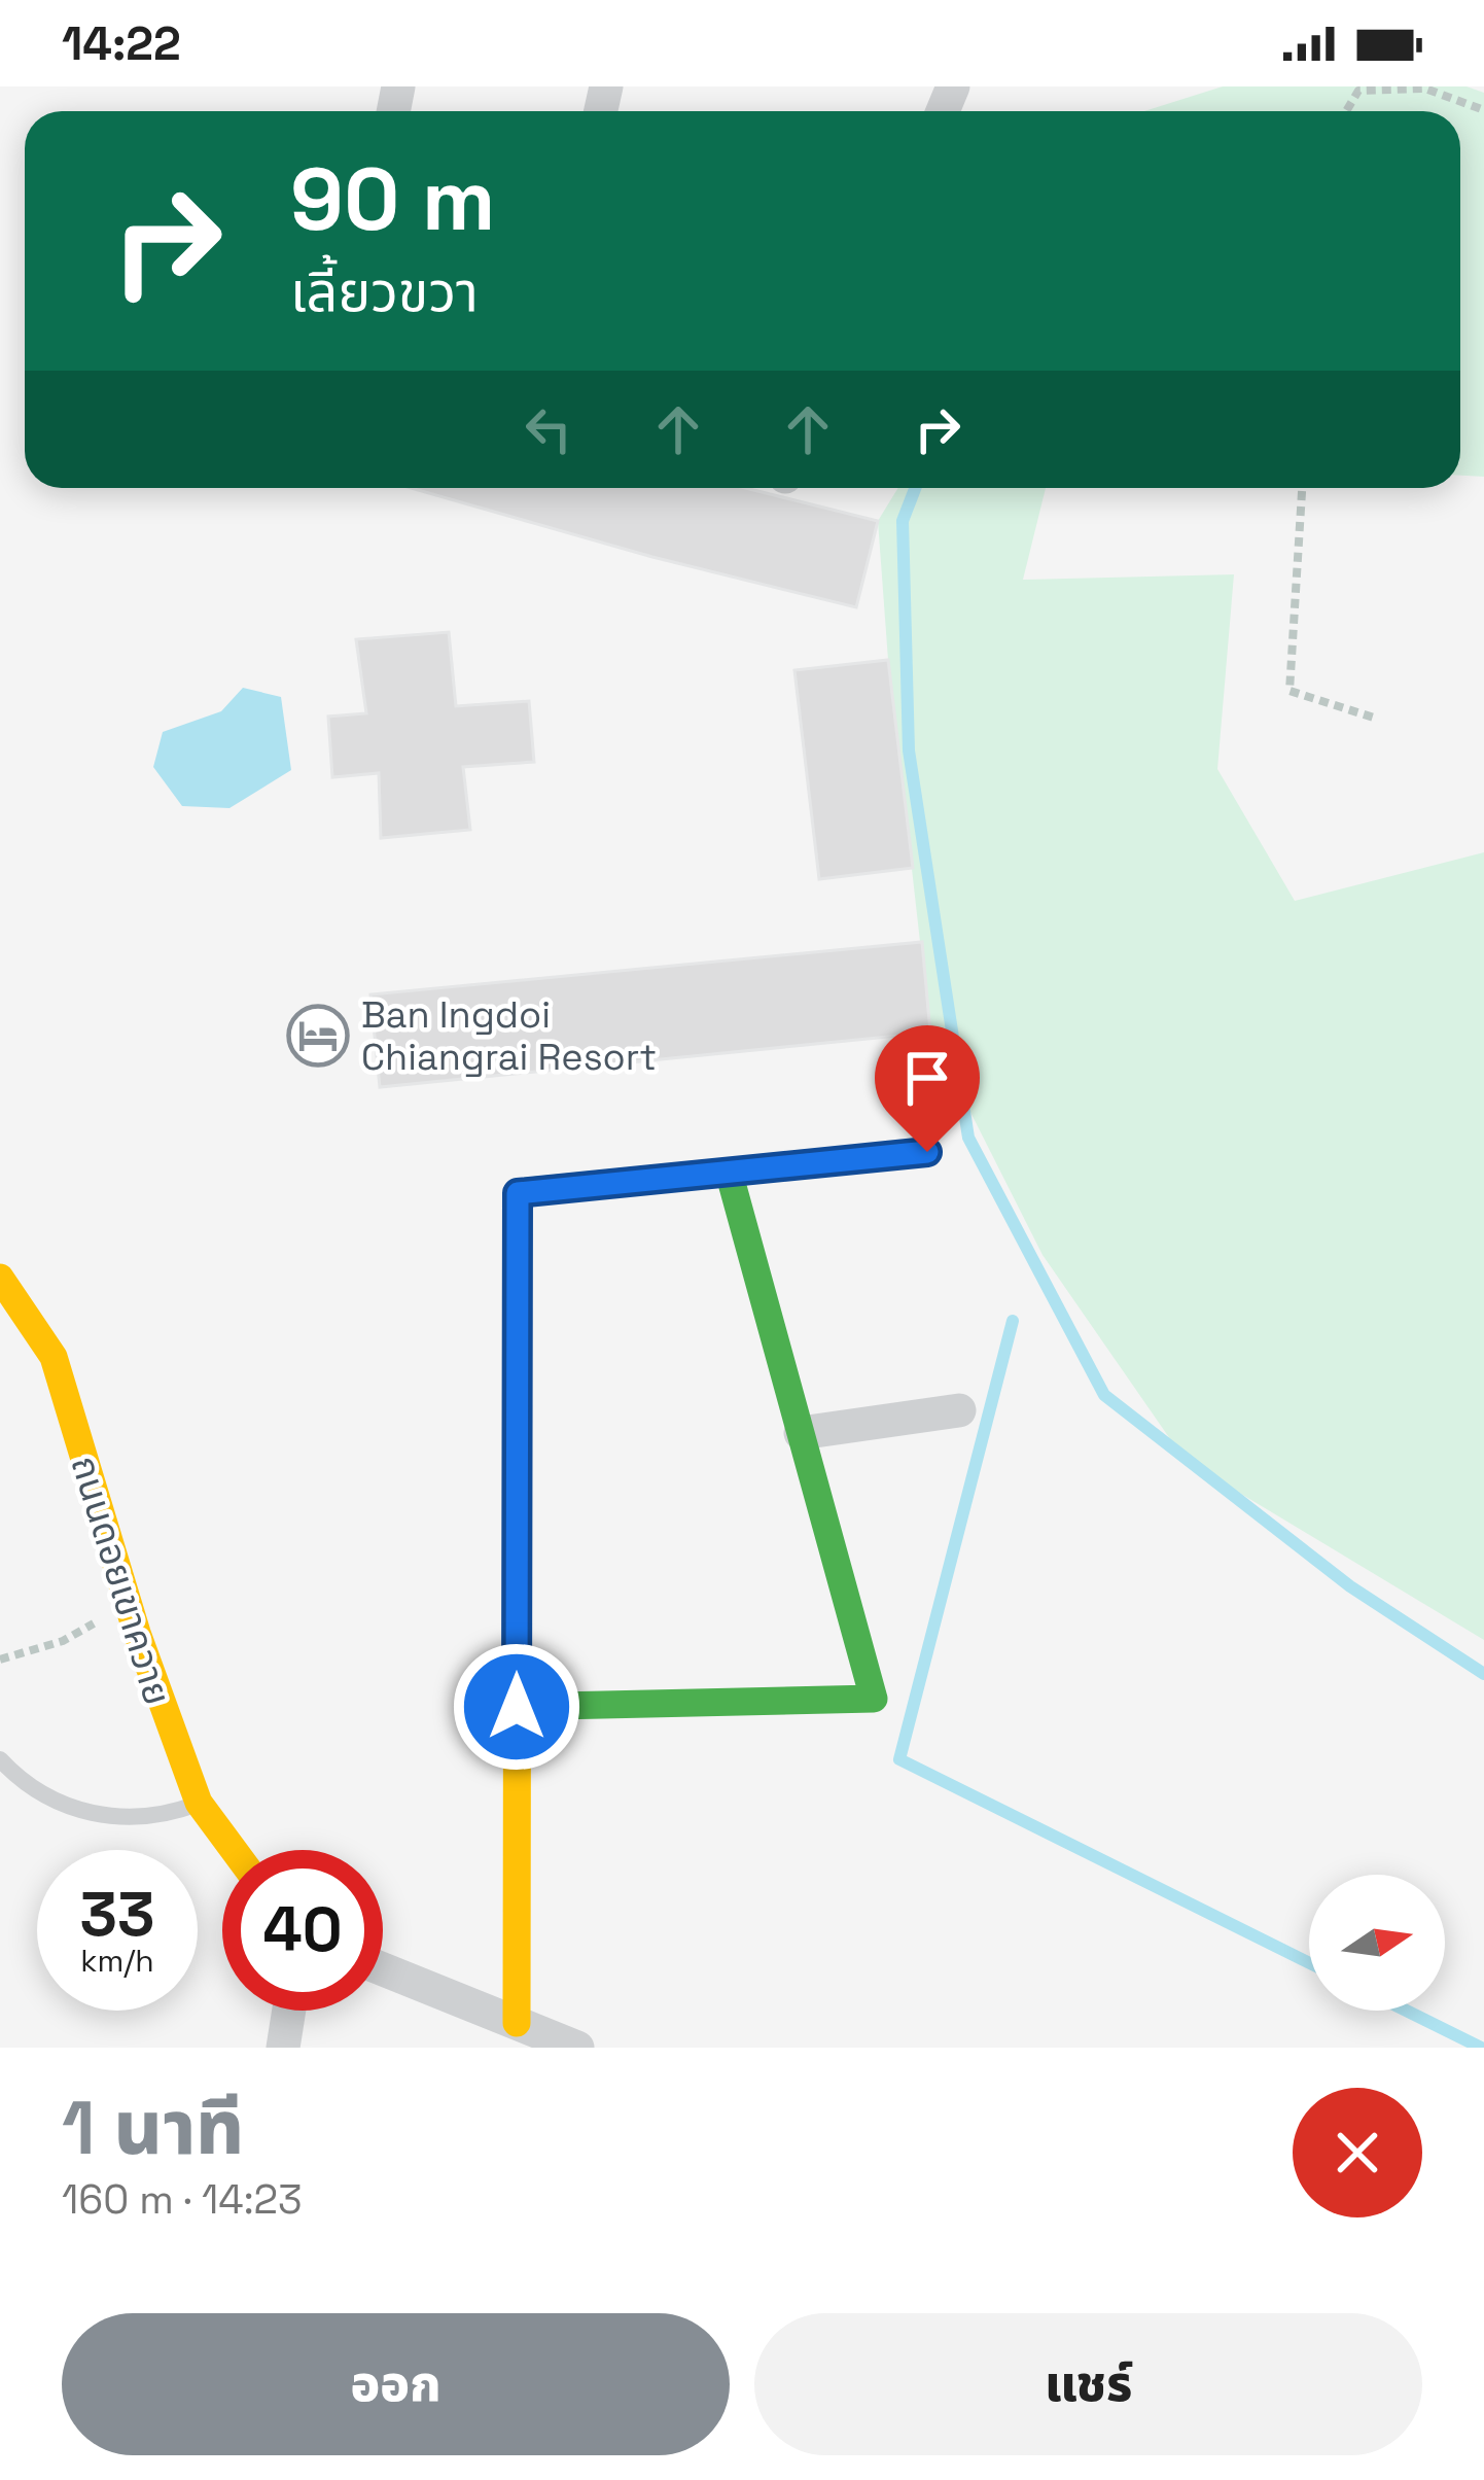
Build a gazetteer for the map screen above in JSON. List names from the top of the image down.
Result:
{
  "streets": {
    "street": ["ถนนดอยเขาควาย"]
  },
  "places": {
    "hotel": ["Ban Ingdoi Chiangrai Resort"]
  },
  "north": "right",
  "page": {
    "status": "14:22",
    "turn": ["90 m", "เลี้ยวขวา"],
    "speed": "33 km/h",
    "limit": "40",
    "heading": ["1 นาที", "160 m · 14:23"],
    "buttons": ["ออก", "แชร์"]
  }
}
